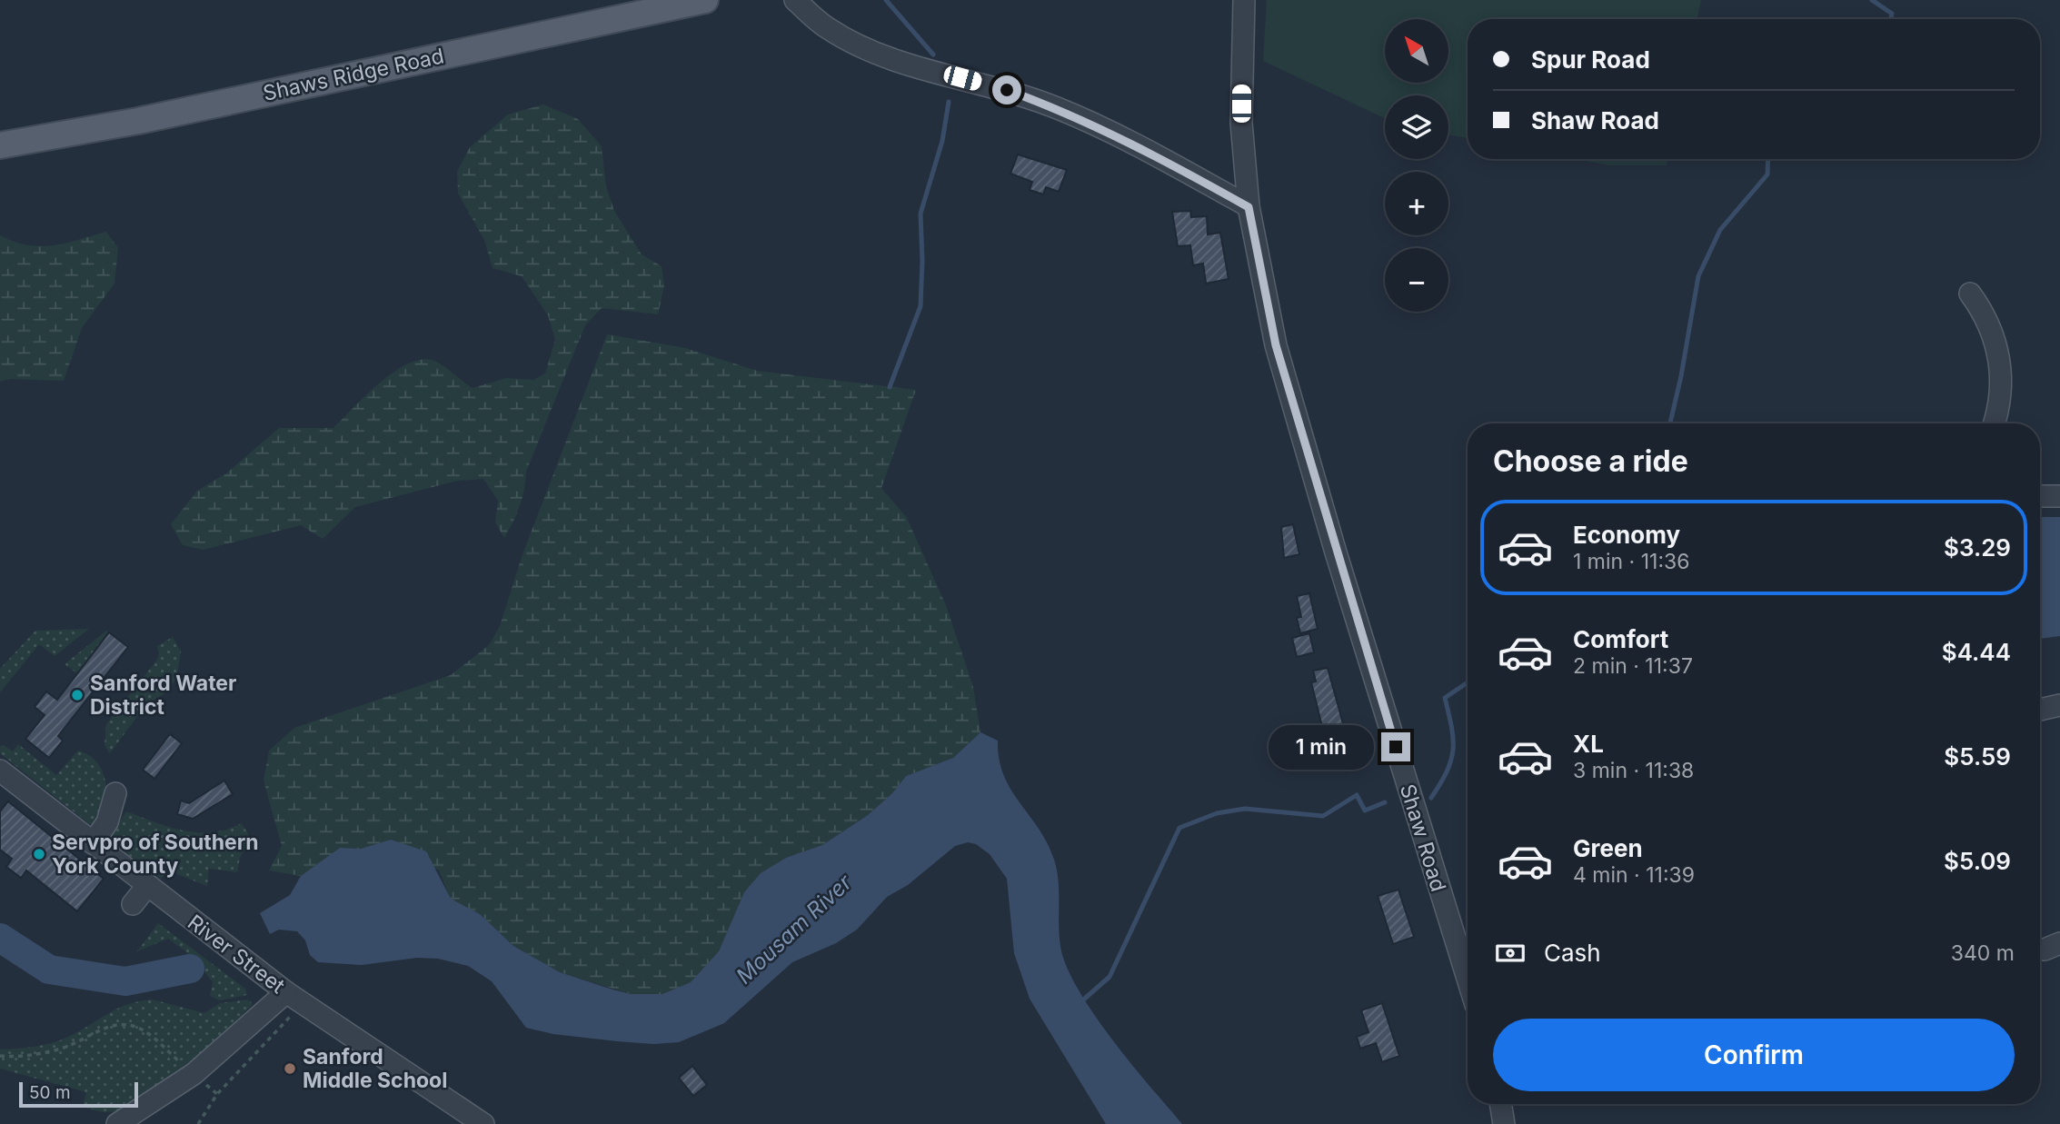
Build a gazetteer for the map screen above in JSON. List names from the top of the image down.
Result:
{
  "streets": {
    "main road": ["Shaws Ridge Road"],
    "street": ["Shaw Road", "River Street"]
  },
  "water": ["Mousam River"],
  "places": ["Sanford Water District", "Servpro of Southern York County", "Sanford Middle School"],
  "scale_bar": "50 m",
  "north": "top left",
  "page": {
    "map_buttons": ["+", "−"],
    "banner": ["Spur Road", "Shaw Road"],
    "heading": "Choose a ride",
    "list": [
      {
        "name": "Economy",
        "note": "1 min · 11:36",
        "value": "$3.29"
      },
      {
        "name": "Comfort",
        "note": "2 min · 11:37",
        "value": "$4.44"
      },
      {
        "name": "XL",
        "note": "3 min · 11:38",
        "value": "$5.59"
      },
      {
        "name": "Green",
        "note": "4 min · 11:39",
        "value": "$5.09"
      }
    ],
    "bubble": "1 min",
    "pay": ["Cash", "340 m"],
    "buttons": "Confirm",
    "scale": "50 m"
  }
}
